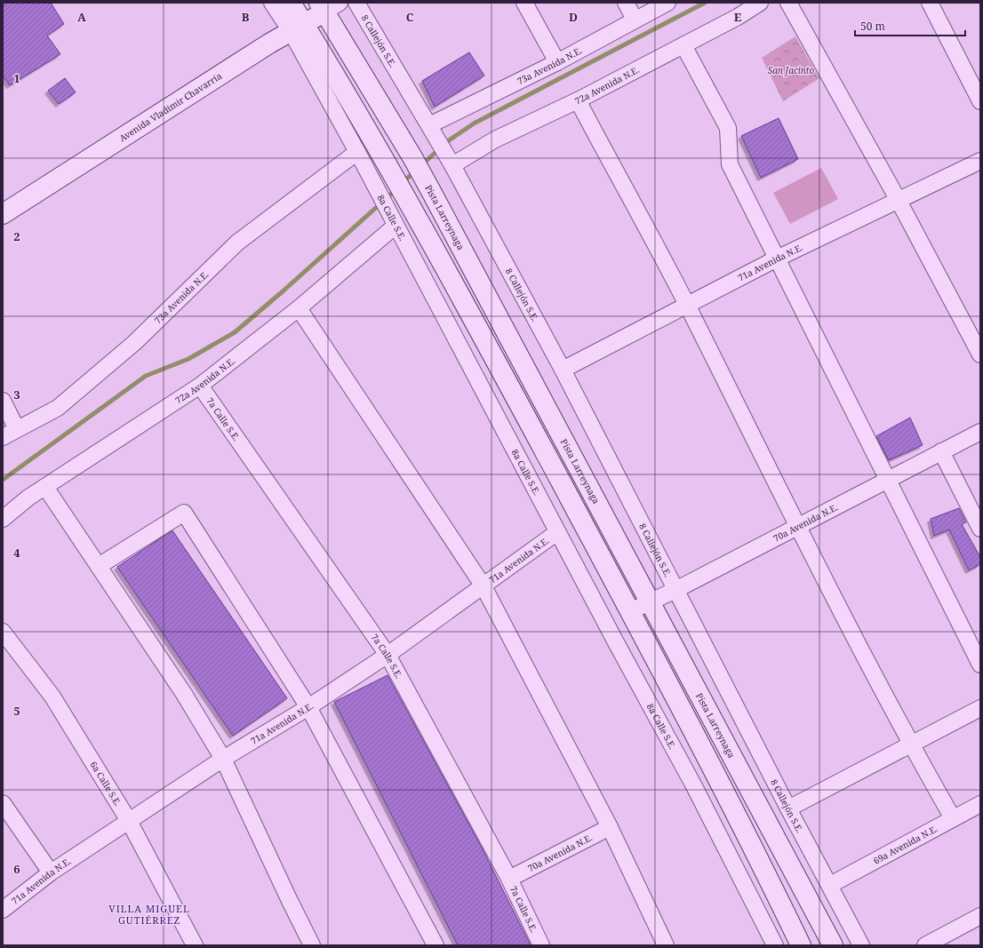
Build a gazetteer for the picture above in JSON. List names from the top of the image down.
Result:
{
  "streets": {
    "main road": ["Avenida Vladimir Chavarría", "Pista Larreynaga"],
    "street": [
      "8 Callejón S.E.",
      "73a Avenida N.E.",
      "72a Avenida N.E.",
      "8a Calle S.E.",
      "71a Avenida N.E.",
      "7a Calle S.E.",
      "70a Avenida N.E.",
      "6a Calle S.E.",
      "69a Avenida N.E."
    ]
  },
  "crossings": [
    ["8 Callejón S.E.", "73a Avenida N.E."],
    ["8 Callejón S.E.", "72a Avenida N.E."],
    ["8 Callejón S.E.", "71a Avenida N.E."],
    ["8 Callejón S.E.", "70a Avenida N.E."],
    ["8 Callejón S.E.", "69a Avenida N.E."],
    ["73a Avenida N.E.", "8a Calle S.E."],
    ["72a Avenida N.E.", "8a Calle S.E."],
    ["72a Avenida N.E.", "7a Calle S.E."],
    ["Avenida Vladimir Chavarría", "8a Calle S.E."],
    ["Avenida Vladimir Chavarría", "Pista Larreynaga"],
    ["8a Calle S.E.", "71a Avenida N.E."],
    ["Pista Larreynaga", "70a Avenida N.E."],
    ["71a Avenida N.E.", "7a Calle S.E."],
    ["71a Avenida N.E.", "6a Calle S.E."],
    ["7a Calle S.E.", "70a Avenida N.E."]
  ],
  "districts": ["VILLA MIGUEL GUTIÉRREZ"],
  "parks": ["San Jacinto"],
  "scale_bar": "50 m",
  "grid": {
    "columns": [
      "A",
      "B",
      "C",
      "D",
      "E"
    ],
    "rows": [
      "1",
      "2",
      "3",
      "4",
      "5",
      "6"
    ]
  }
}
